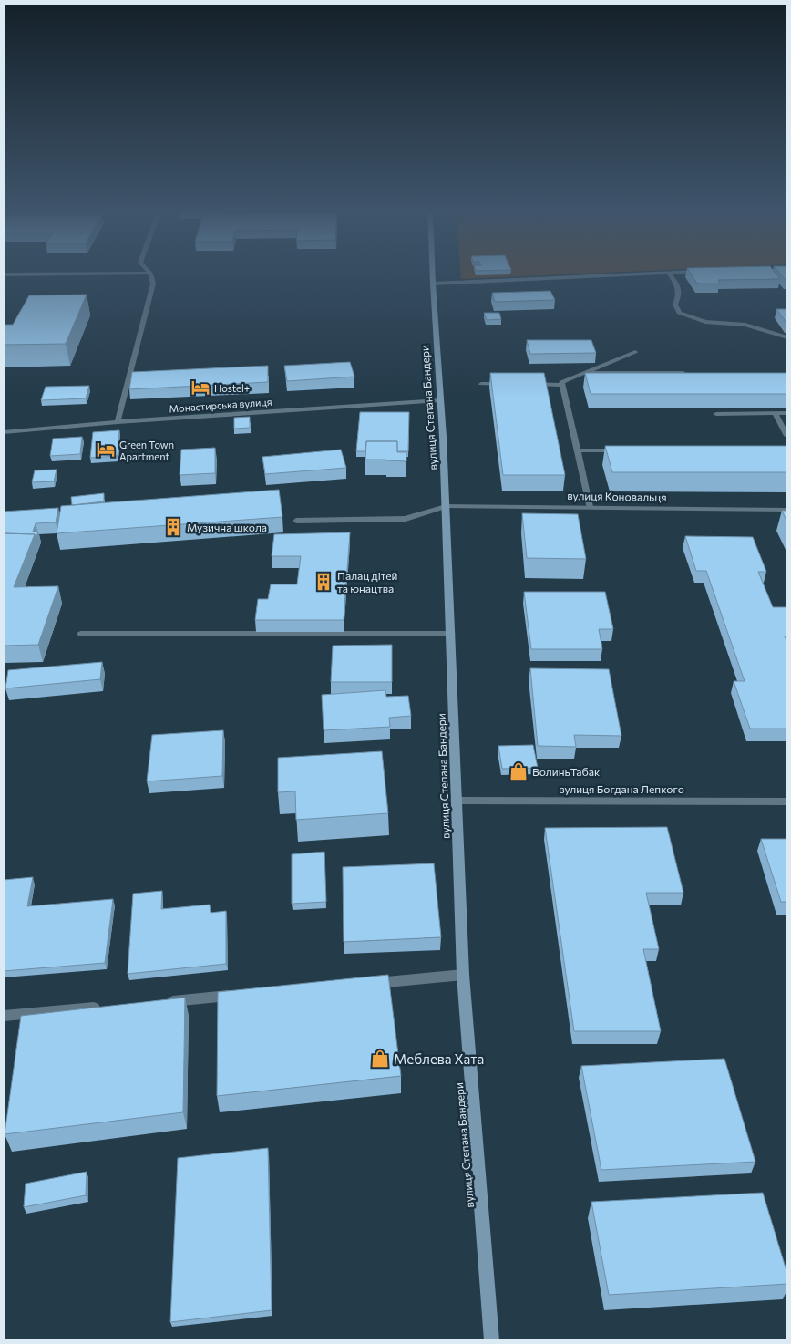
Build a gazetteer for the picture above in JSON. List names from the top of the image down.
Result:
{
  "streets": {
    "street": [
      "Монастирська вулиця",
      "вулиця Степана Бандери",
      "вулиця Коновальця",
      "вулиця Богдана Лепкого"
    ]
  },
  "crossings": [
    ["Монастирська вулиця", "вулиця Степана Бандери"],
    ["вулиця Степана Бандери", "вулиця Коновальця"],
    ["вулиця Степана Бандери", "вулиця Богдана Лепкого"]
  ],
  "places": {
    "hotel": ["Hostel+", "Green Town Apartment"],
    "building": ["Музична школа", "Палац дітей та юнацтва"],
    "shop": ["ВолиньТабак", "Меблева Хата"]
  }
}
